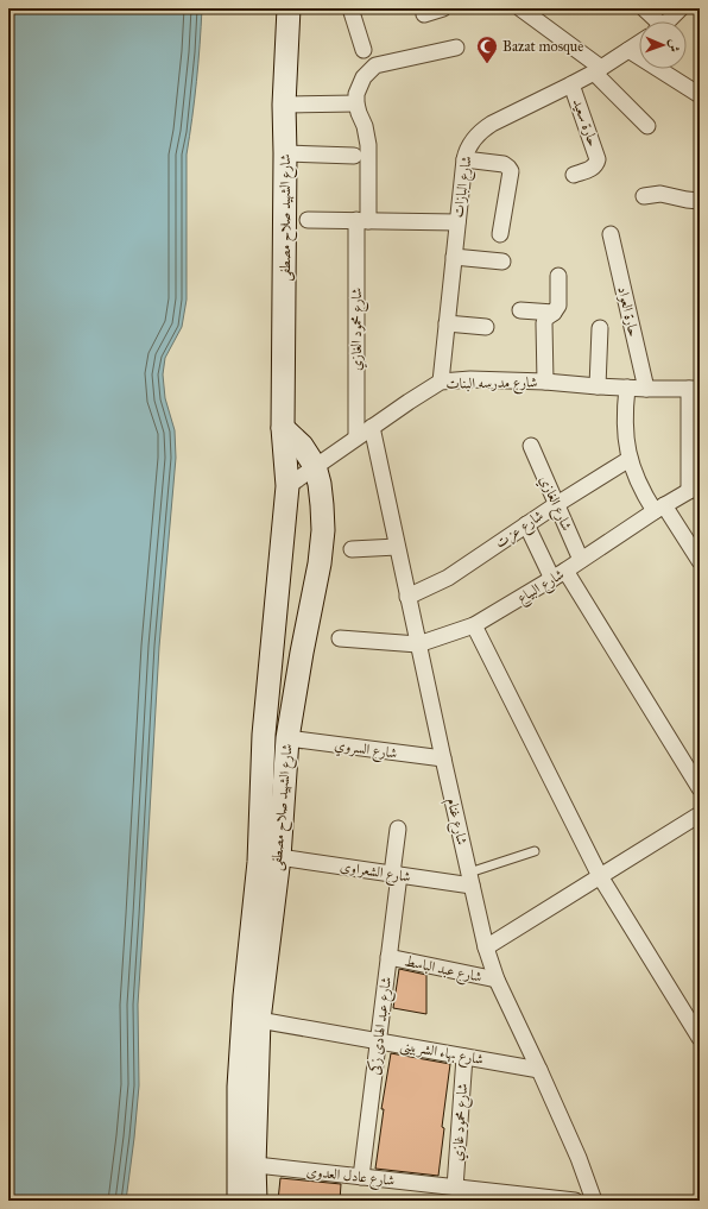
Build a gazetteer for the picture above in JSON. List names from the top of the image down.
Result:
{
  "streets": {
    "main road": ["شارع الشهيد صلاح مصطفى"],
    "street": [
      "حارة سعيد",
      "شارع البازات",
      "حارة العواد",
      "شارع محمود الغازي",
      "شارع مدرسه البنات",
      "شارع الغازي",
      "شارع عزت",
      "شارع البياع",
      "شارع السروي",
      "شارع غنام",
      "شارع الشعراوى",
      "شارع عبد الباسط",
      "شارع عبد الهادى زكى",
      "شارع بهاء الشربينى",
      "شارع محمود غازي",
      "شارع عادل العدوى"
    ]
  },
  "crossings": [
    ["حارة سعيد", "شارع البازات"],
    ["شارع البازات", "شارع مدرسه البنات"],
    ["شارع الشهيد صلاح مصطفى", "شارع مدرسه البنات"],
    ["شارع الشهيد صلاح مصطفى", "شارع السروي"],
    ["شارع الشهيد صلاح مصطفى", "شارع الشعراوى"],
    ["شارع الشهيد صلاح مصطفى", "شارع بهاء الشربينى"],
    ["شارع الشهيد صلاح مصطفى", "شارع عادل العدوى"],
    ["حارة العواد", "شارع مدرسه البنات"],
    ["شارع محمود الغازي", "شارع مدرسه البنات"],
    ["شارع مدرسه البنات", "شارع غنام"],
    ["شارع الغازي", "شارع عزت"],
    ["شارع الغازي", "شارع البياع"],
    ["شارع عزت", "شارع غنام"],
    ["شارع البياع", "شارع غنام"],
    ["شارع السروي", "شارع غنام"],
    ["شارع غنام", "شارع الشعراوى"],
    ["شارع غنام", "شارع عبد الباسط"],
    ["شارع غنام", "شارع بهاء الشربينى"],
    ["شارع الشعراوى", "شارع عبد الهادى زكى"],
    ["شارع عبد الباسط", "شارع عبد الهادى زكى"],
    ["شارع عبد الهادى زكى", "شارع بهاء الشربينى"],
    ["شارع عبد الهادى زكى", "شارع عادل العدوى"],
    ["شارع بهاء الشربينى", "شارع محمود غازي"],
    ["شارع محمود غازي", "شارع عادل العدوى"]
  ],
  "places": {
    "mosque": ["Bazat mosque"]
  },
  "north": "right"
}
